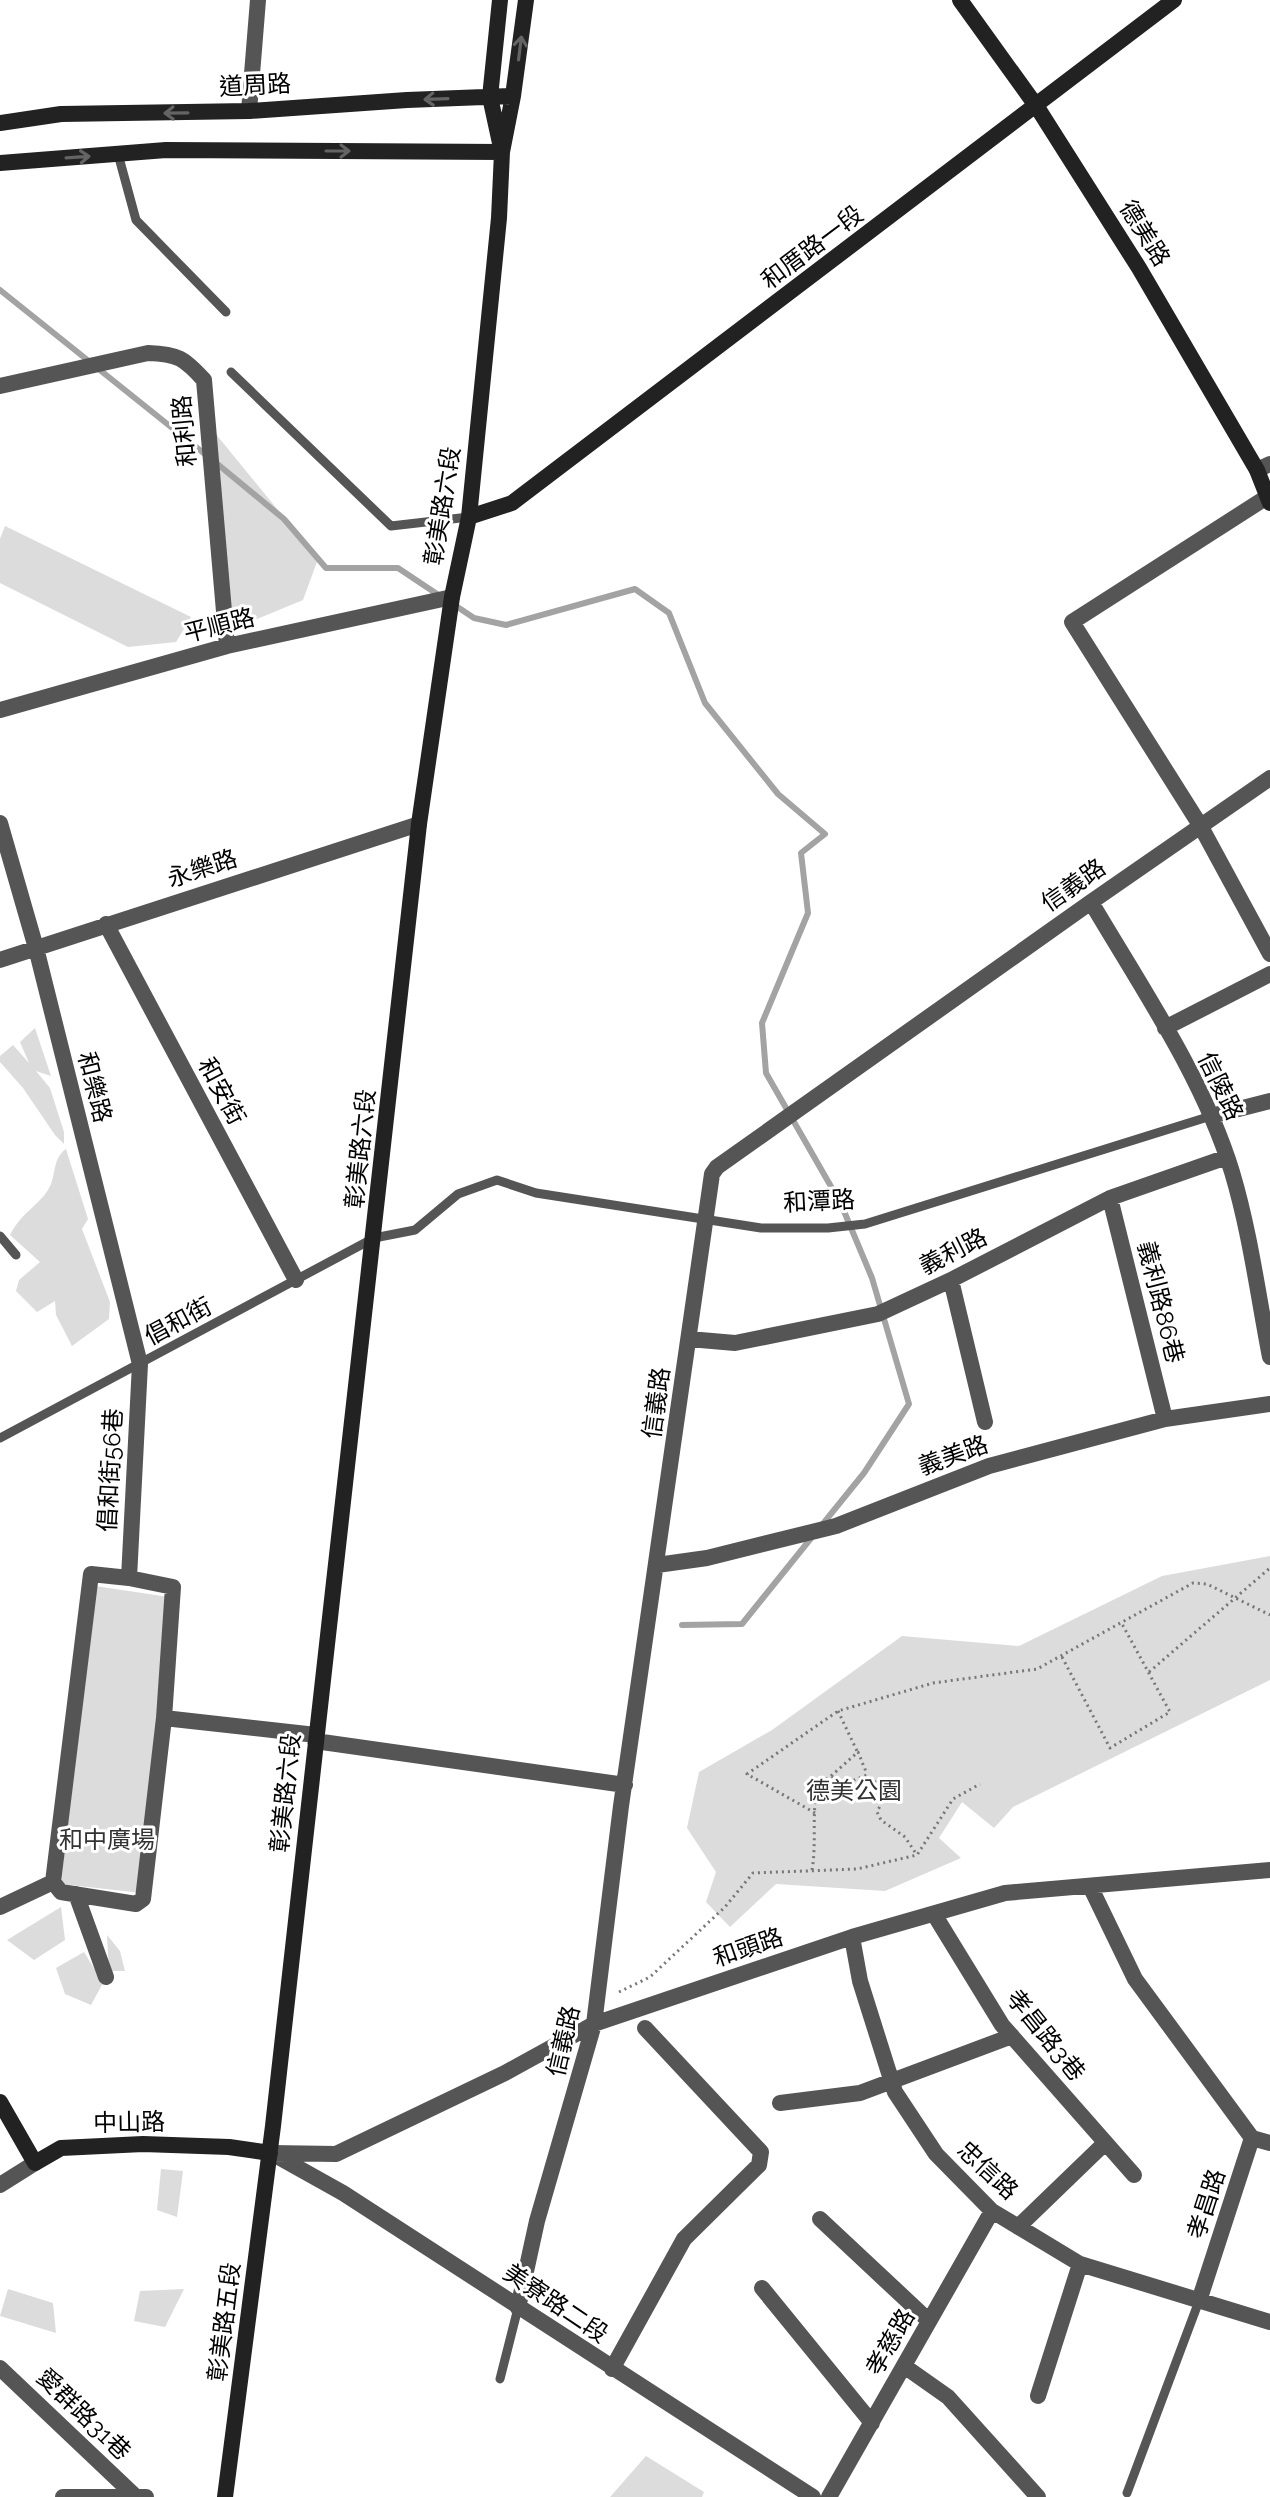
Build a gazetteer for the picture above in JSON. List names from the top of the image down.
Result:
{
  "streets": {
    "street": [
      "道周路",
      "德美路",
      "和厝路一段",
      "和利路",
      "彰美路六段",
      "平順路",
      "永樂路",
      "信義路",
      "信陵路",
      "和樂路",
      "和安街",
      "和潭路",
      "義利路",
      "義利路86巷",
      "義美路",
      "倡和街56巷",
      "和頭路",
      "孝昌路3巷",
      "中山路",
      "忠信路",
      "孝昌路",
      "美寮路二段",
      "彰美路五段",
      "孝慈路",
      "愛群路31巷"
    ],
    "lane": ["倡和街"]
  },
  "crossings": [
    ["道周路", "彰美路六段"],
    ["德美路", "和厝路一段"],
    ["和厝路一段", "彰美路六段"],
    ["和利路", "平順路"],
    ["彰美路六段", "平順路"],
    ["彰美路六段", "永樂路"],
    ["彰美路六段", "和潭路"],
    ["彰美路六段", "倡和街"],
    ["彰美路六段", "和頭路"],
    ["彰美路六段", "中山路"],
    ["彰美路六段", "美寮路二段"],
    ["彰美路六段", "彰美路五段"],
    ["永樂路", "和樂路"],
    ["永樂路", "和安街"],
    ["信義路", "信陵路"],
    ["信義路", "和潭路"],
    ["信義路", "義利路"],
    ["信義路", "義美路"],
    ["信義路", "和頭路"],
    ["信義路", "美寮路二段"],
    ["信陵路", "和潭路"],
    ["信陵路", "義利路"],
    ["和樂路", "倡和街"],
    ["和樂路", "倡和街56巷"],
    ["和安街", "倡和街"],
    ["和潭路", "倡和街"],
    ["義利路", "義利路86巷"],
    ["義利路86巷", "義美路"],
    ["倡和街", "倡和街56巷"],
    ["和頭路", "孝昌路3巷"],
    ["和頭路", "中山路"],
    ["和頭路", "忠信路"],
    ["和頭路", "美寮路二段"],
    ["和頭路", "彰美路五段"],
    ["中山路", "美寮路二段"],
    ["中山路", "彰美路五段"],
    ["忠信路", "孝昌路"],
    ["忠信路", "孝慈路"],
    ["美寮路二段", "彰美路五段"]
  ],
  "parks": ["德美公園", "和中廣場"]
}
